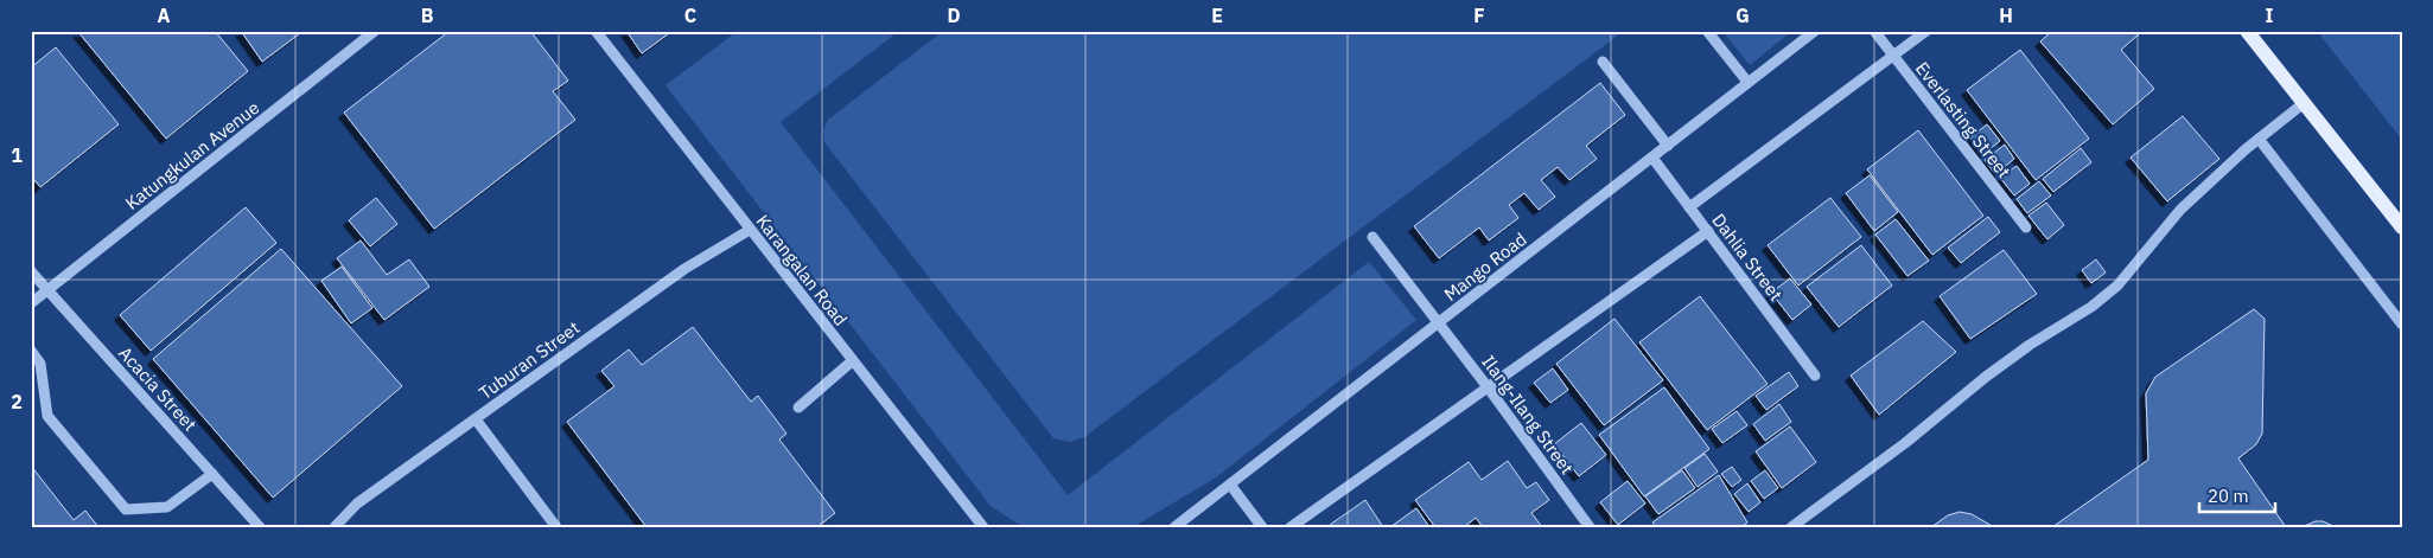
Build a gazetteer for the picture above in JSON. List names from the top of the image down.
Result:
{
  "streets": {
    "street": [
      "Everlasting Street",
      "Katungkulan Avenue",
      "Dahlia Street",
      "Mango Road",
      "Karangalan Road",
      "Tuburan Street",
      "Acacia Street",
      "Ilang-Ilang Street"
    ]
  },
  "crossings": [
    ["Katungkulan Avenue", "Acacia Street"],
    ["Dahlia Street", "Mango Road"],
    ["Mango Road", "Ilang-Ilang Street"],
    ["Karangalan Road", "Tuburan Street"]
  ],
  "scale_bar": "20 m",
  "grid": {
    "columns": [
      "A",
      "B",
      "C",
      "D",
      "E",
      "F",
      "G",
      "H",
      "I"
    ],
    "rows": ["1", "2"]
  }
}
